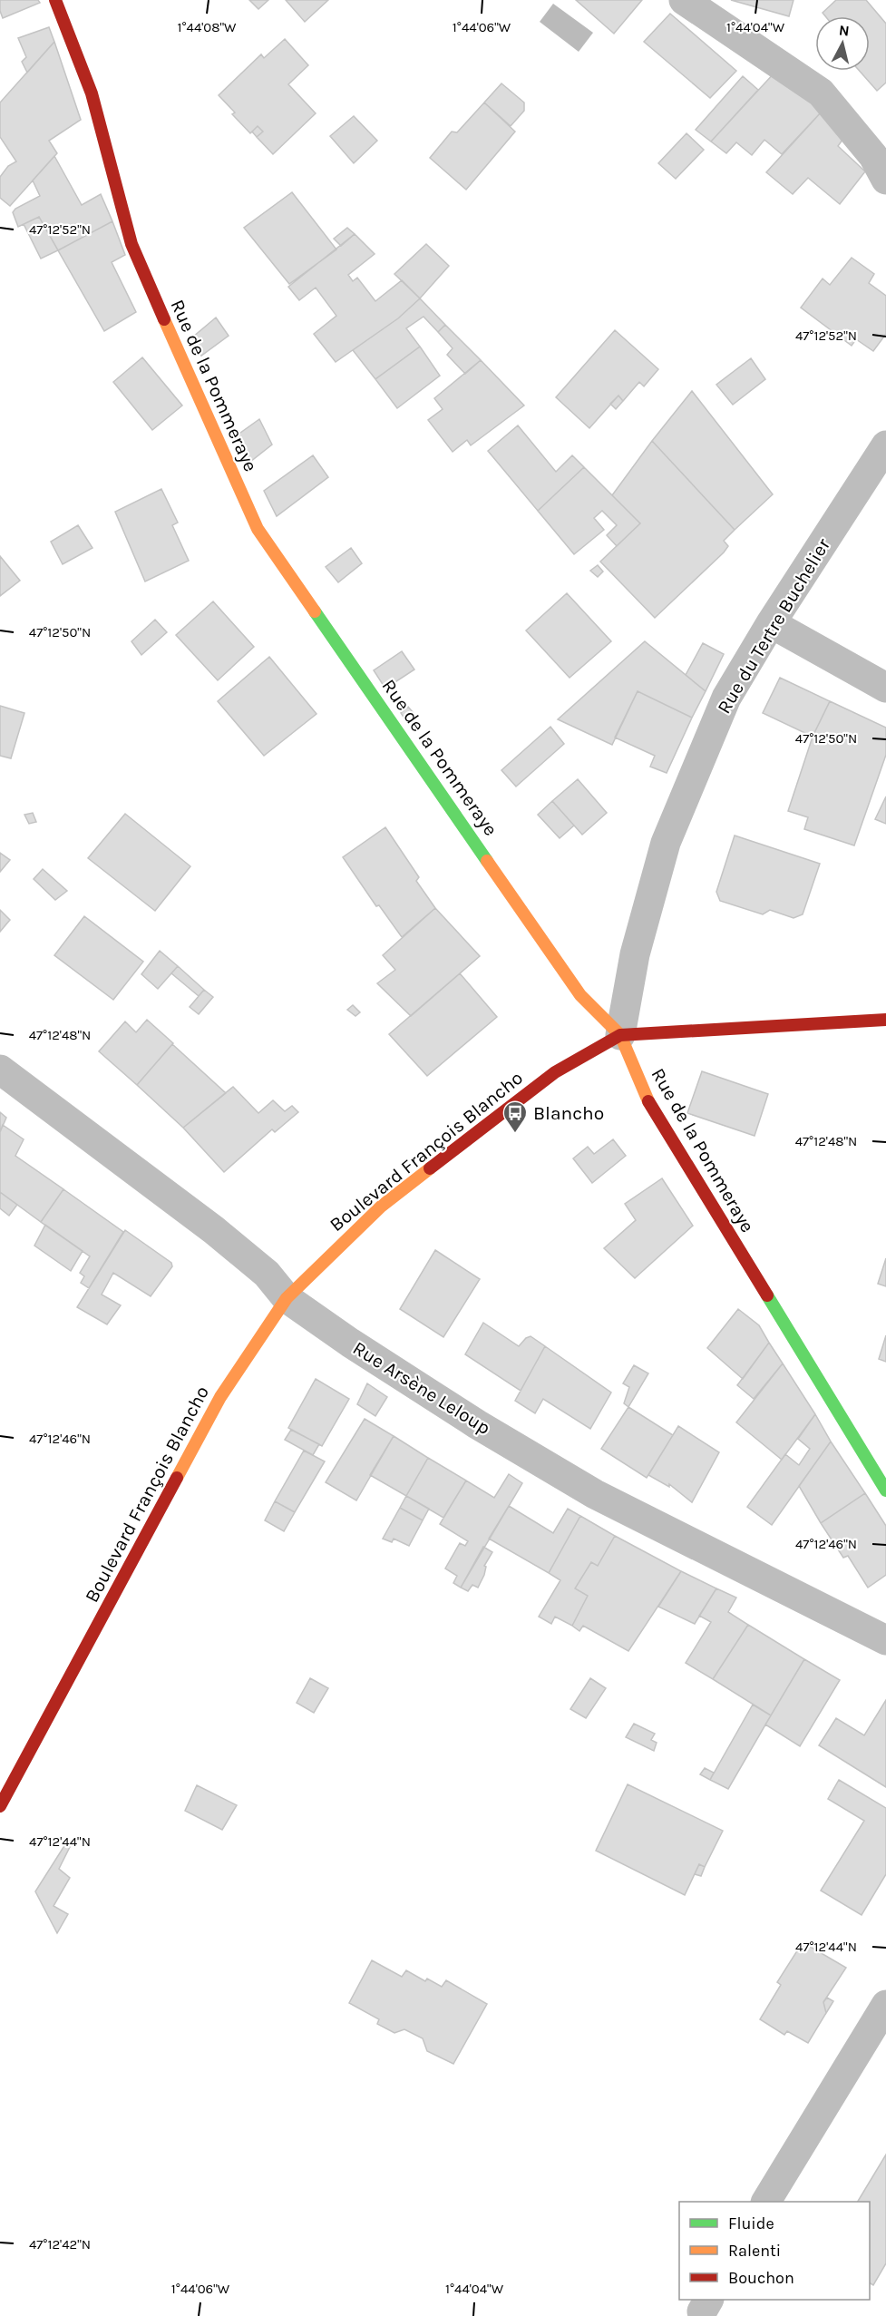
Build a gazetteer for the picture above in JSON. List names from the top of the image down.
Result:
{
  "streets": {
    "street": [
      "Rue de la Pommeraye",
      "Rue du Tertre Buchelier",
      "Boulevard François Blancho",
      "Rue Arsène Leloup"
    ]
  },
  "crossings": [
    ["Rue de la Pommeraye", "Rue du Tertre Buchelier"],
    ["Rue de la Pommeraye", "Boulevard François Blancho"],
    ["Rue du Tertre Buchelier", "Boulevard François Blancho"],
    ["Boulevard François Blancho", "Rue Arsène Leloup"]
  ],
  "places": {
    "bus stop": ["Blancho"]
  },
  "legend": ["Fluide", "Ralenti", "Bouchon"],
  "north": "top",
  "coordinates": [
    "1°44'08\"W",
    "1°44'06\"W",
    "1°44'04\"W",
    "47°12'52\"N",
    "47°12'50\"N",
    "47°12'48\"N",
    "47°12'46\"N",
    "47°12'44\"N",
    "47°12'42\"N"
  ]
}
